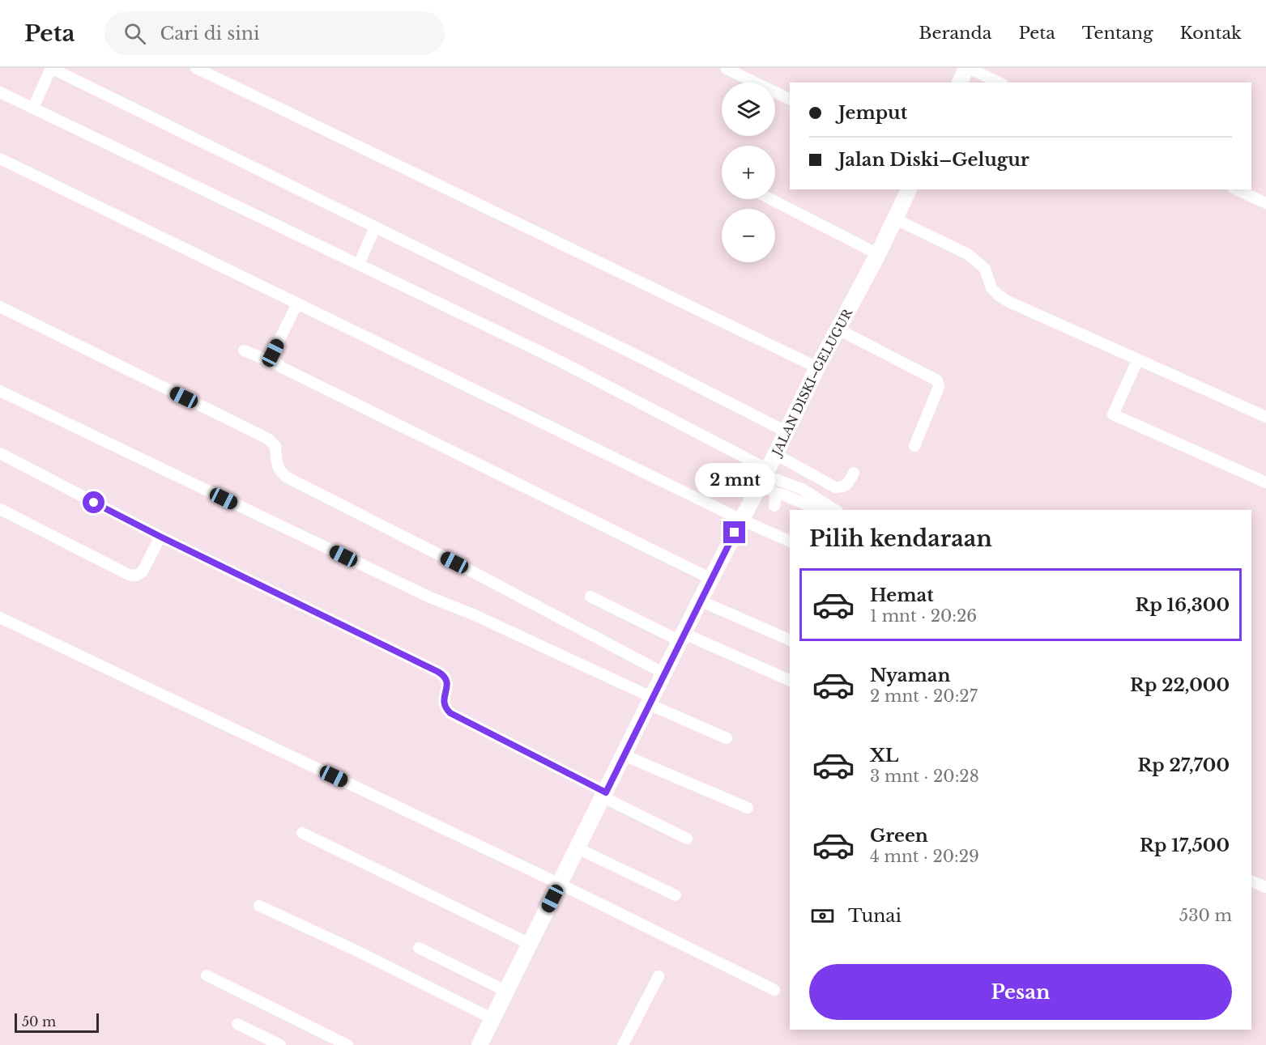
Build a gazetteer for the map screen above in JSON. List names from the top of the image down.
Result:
{
  "streets": {
    "main road": ["JALAN DISKI–GELUGUR"]
  },
  "scale_bar": "50 m",
  "page": {
    "header": "Peta",
    "search": "Cari di sini",
    "nav": [
      "Beranda",
      "Peta",
      "Tentang",
      "Kontak"
    ],
    "map_buttons": ["+", "−"],
    "banner": ["Jemput", "Jalan Diski–Gelugur"],
    "bubble": "2 mnt",
    "heading": "Pilih kendaraan",
    "list": [
      {
        "name": "Hemat",
        "note": "1 mnt · 20:26",
        "value": "Rp 16,300"
      },
      {
        "name": "Nyaman",
        "note": "2 mnt · 20:27",
        "value": "Rp 22,000"
      },
      {
        "name": "XL",
        "note": "3 mnt · 20:28",
        "value": "Rp 27,700"
      },
      {
        "name": "Green",
        "note": "4 mnt · 20:29",
        "value": "Rp 17,500"
      }
    ],
    "pay": ["Tunai", "530 m"],
    "buttons": "Pesan",
    "scale": "50 m"
  }
}
